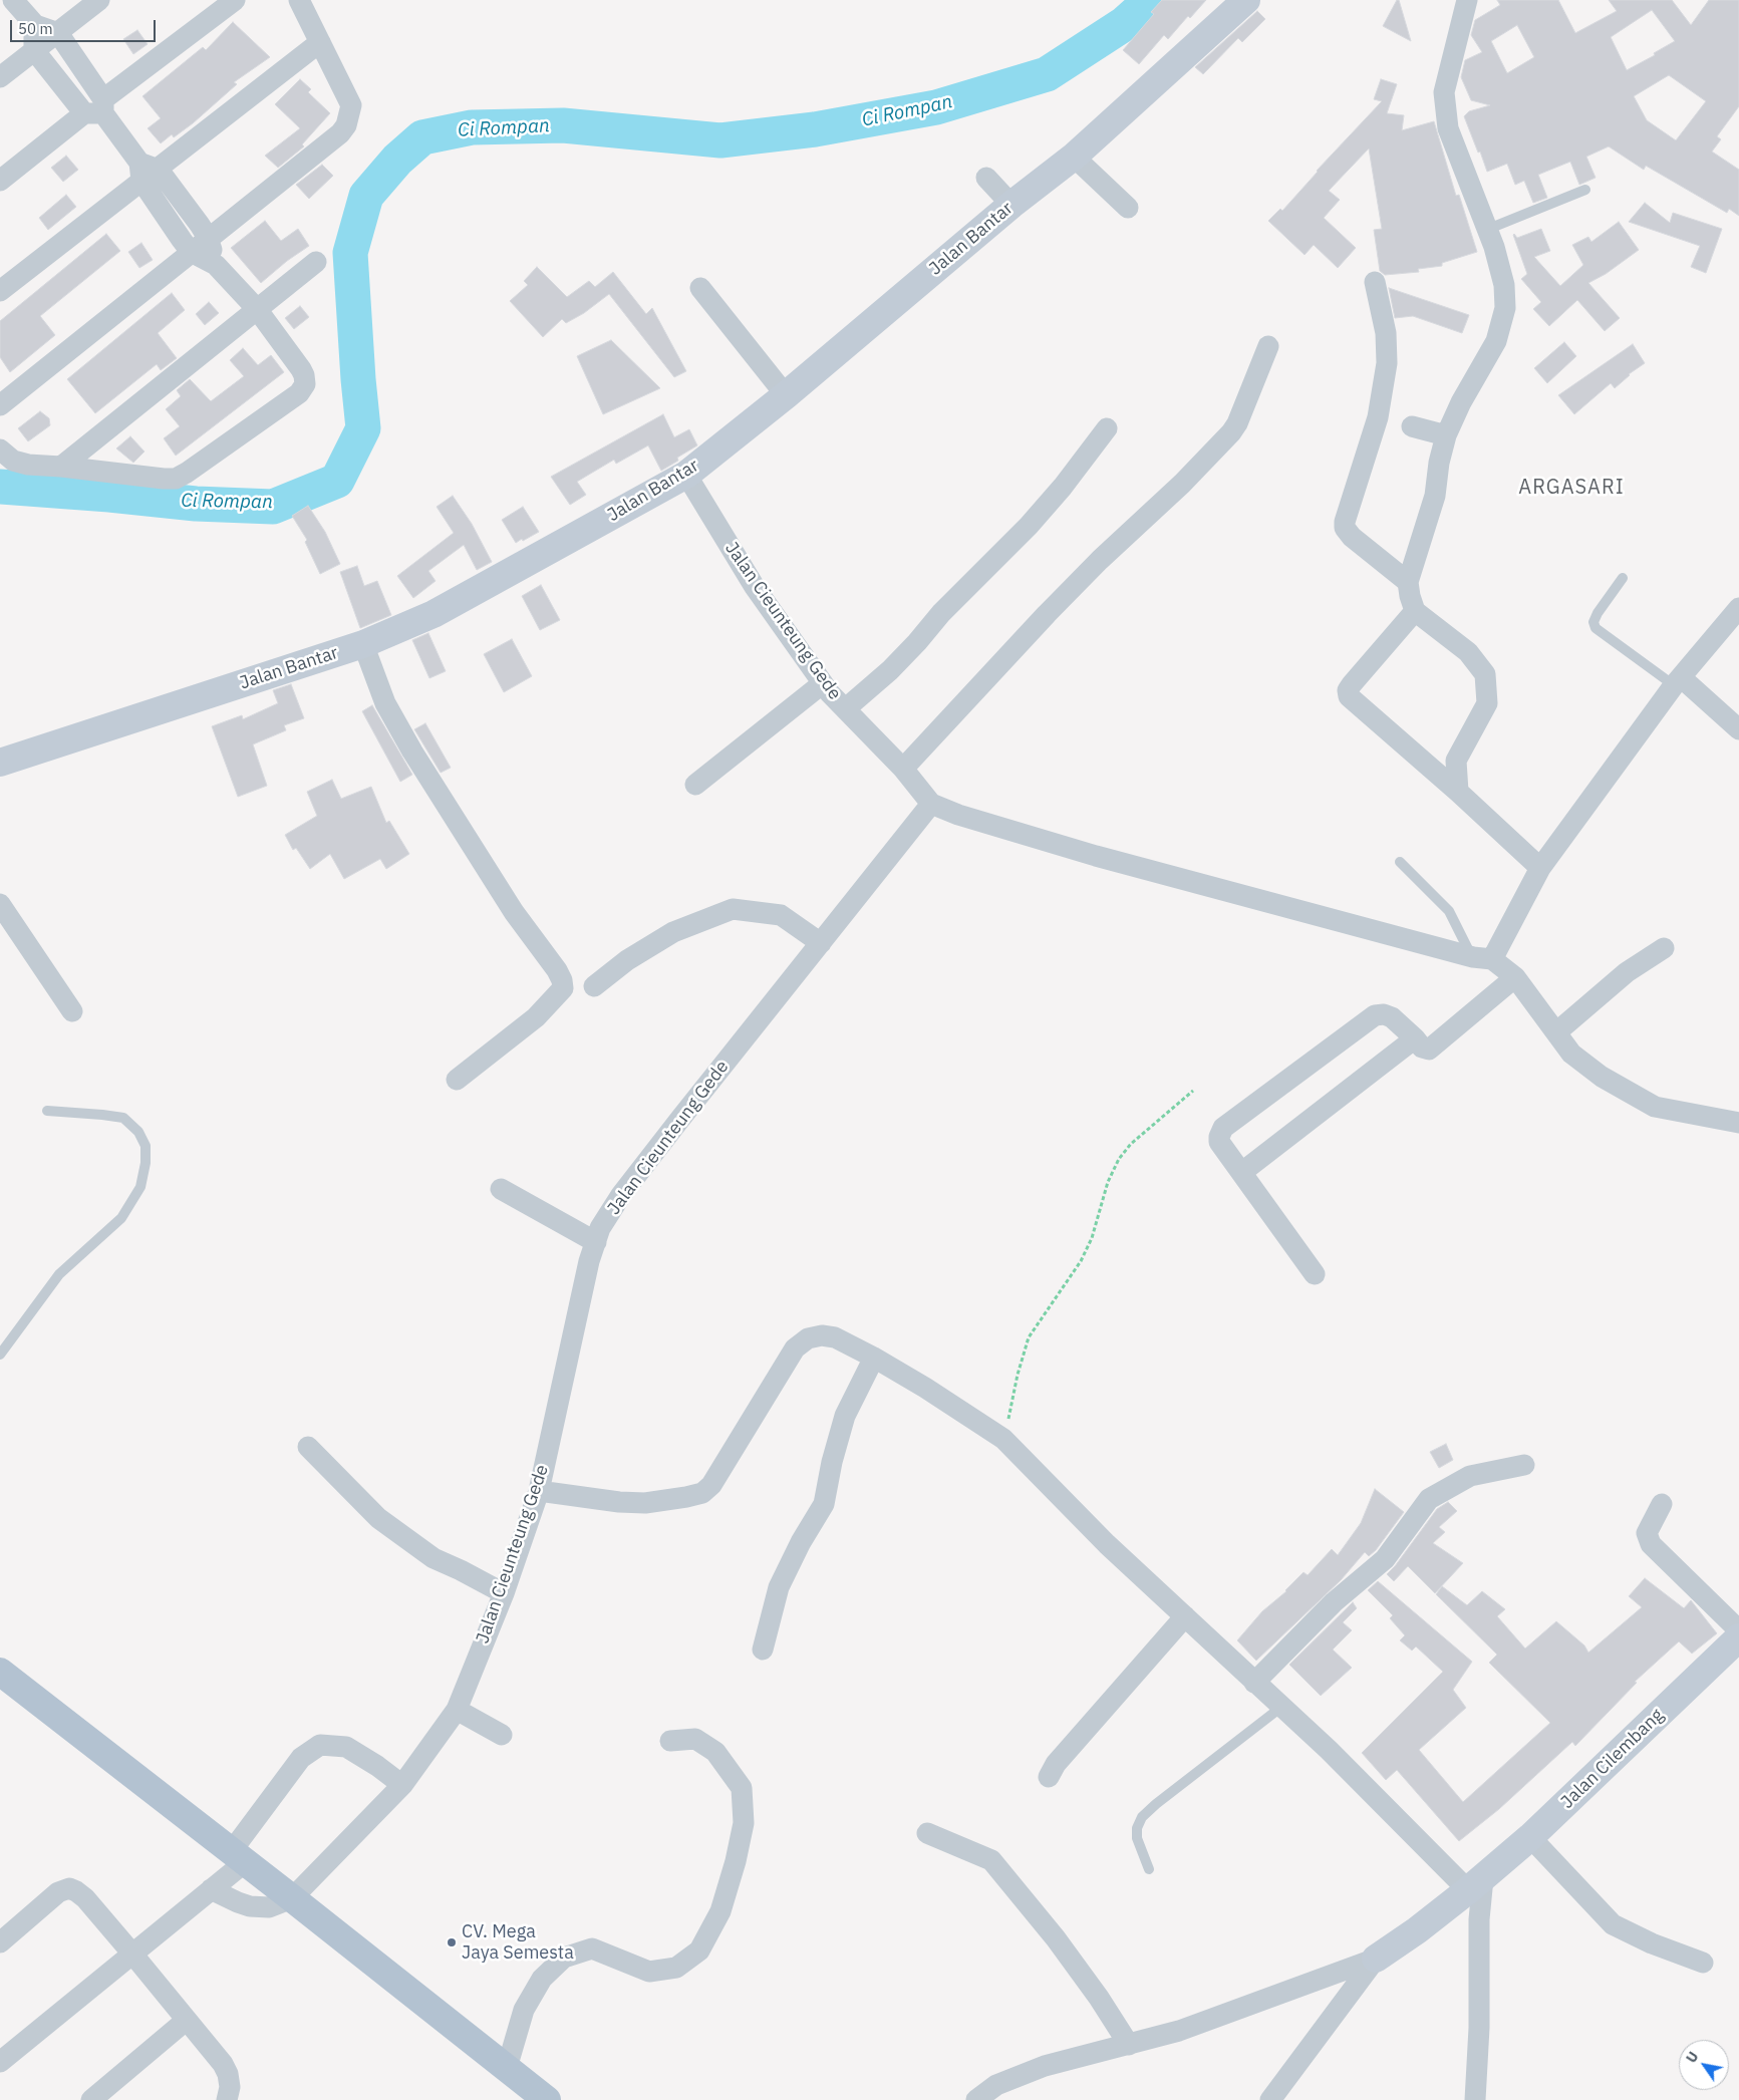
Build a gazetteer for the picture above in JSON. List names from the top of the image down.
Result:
{
  "streets": {
    "street": ["Jalan Bantar", "Jalan Cieunteung Gede", "Jalan Cilembang"]
  },
  "crossings": [
    ["Jalan Bantar", "Jalan Cieunteung Gede"]
  ],
  "districts": ["ARGASARI"],
  "water": ["Ci Rompan"],
  "places": ["CV. Mega Jaya Semesta"],
  "scale_bar": "50 m",
  "north": "top left"
}
